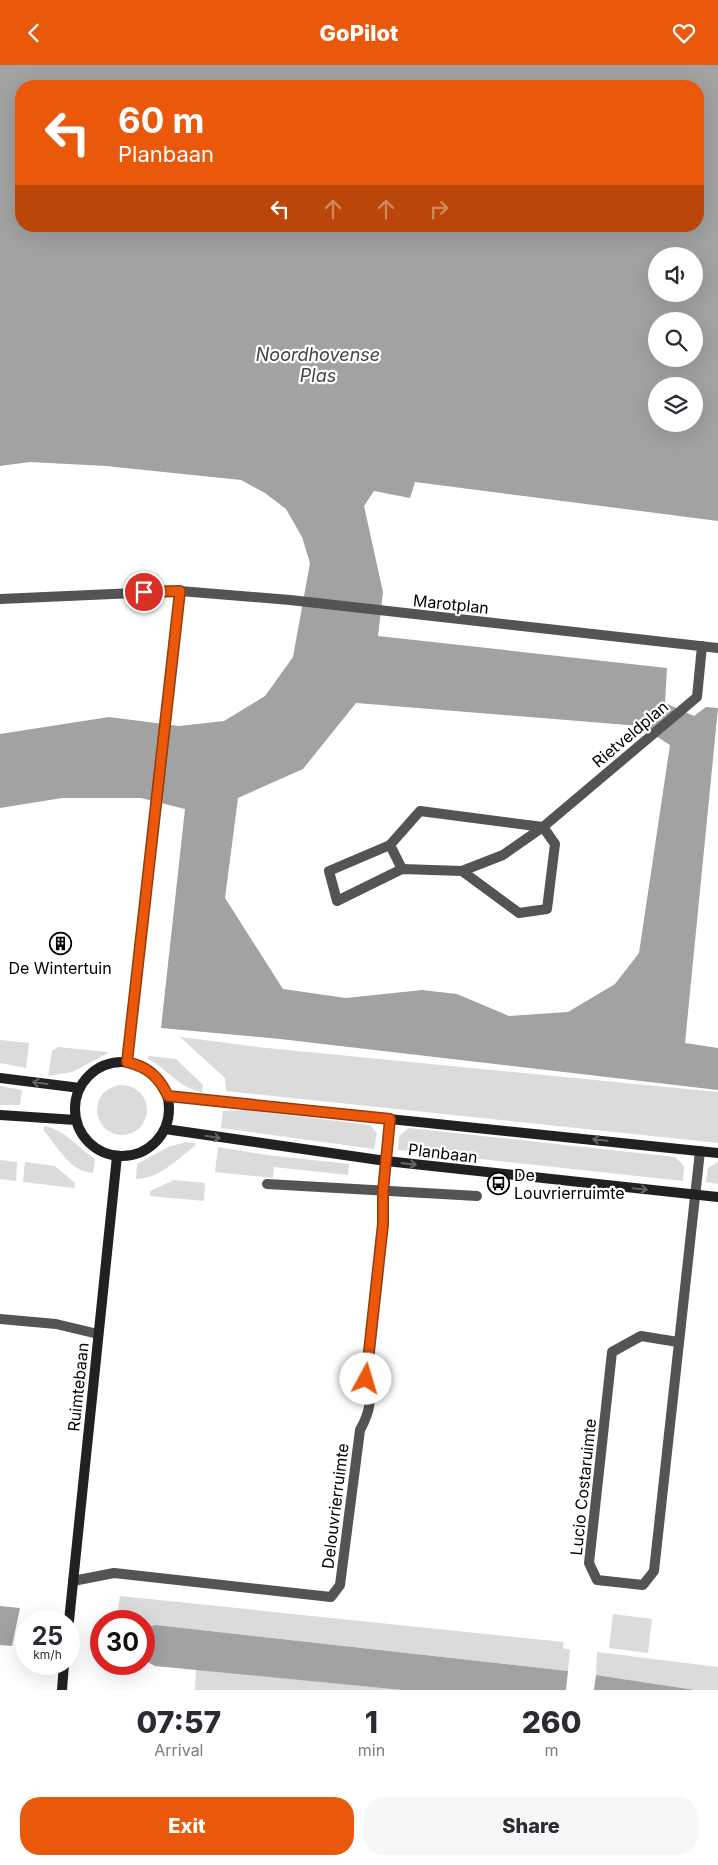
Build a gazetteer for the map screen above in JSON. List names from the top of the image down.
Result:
{
  "streets": {
    "street": [
      "Marotplan",
      "Rietveldplan",
      "Planbaan",
      "Ruimtebaan",
      "Lucio Costaruimte",
      "Delouvrierruimte"
    ]
  },
  "crossings": [
    ["Marotplan", "Rietveldplan"],
    ["Planbaan", "Ruimtebaan"],
    ["Planbaan", "Lucio Costaruimte"],
    ["Planbaan", "Delouvrierruimte"],
    ["Ruimtebaan", "Delouvrierruimte"]
  ],
  "water": ["Noordhovense Plas"],
  "places": {
    "building": ["De Wintertuin"],
    "bus stop": ["De Louvrierruimte"]
  },
  "page": {
    "header": "GoPilot",
    "turn": ["60 m", "Planbaan"],
    "speed": "25 km/h",
    "limit": "30",
    "eta": [
      "07:57",
      "Arrival",
      "1",
      "min",
      "260",
      "m"
    ],
    "buttons": ["Exit", "Share"]
  }
}
